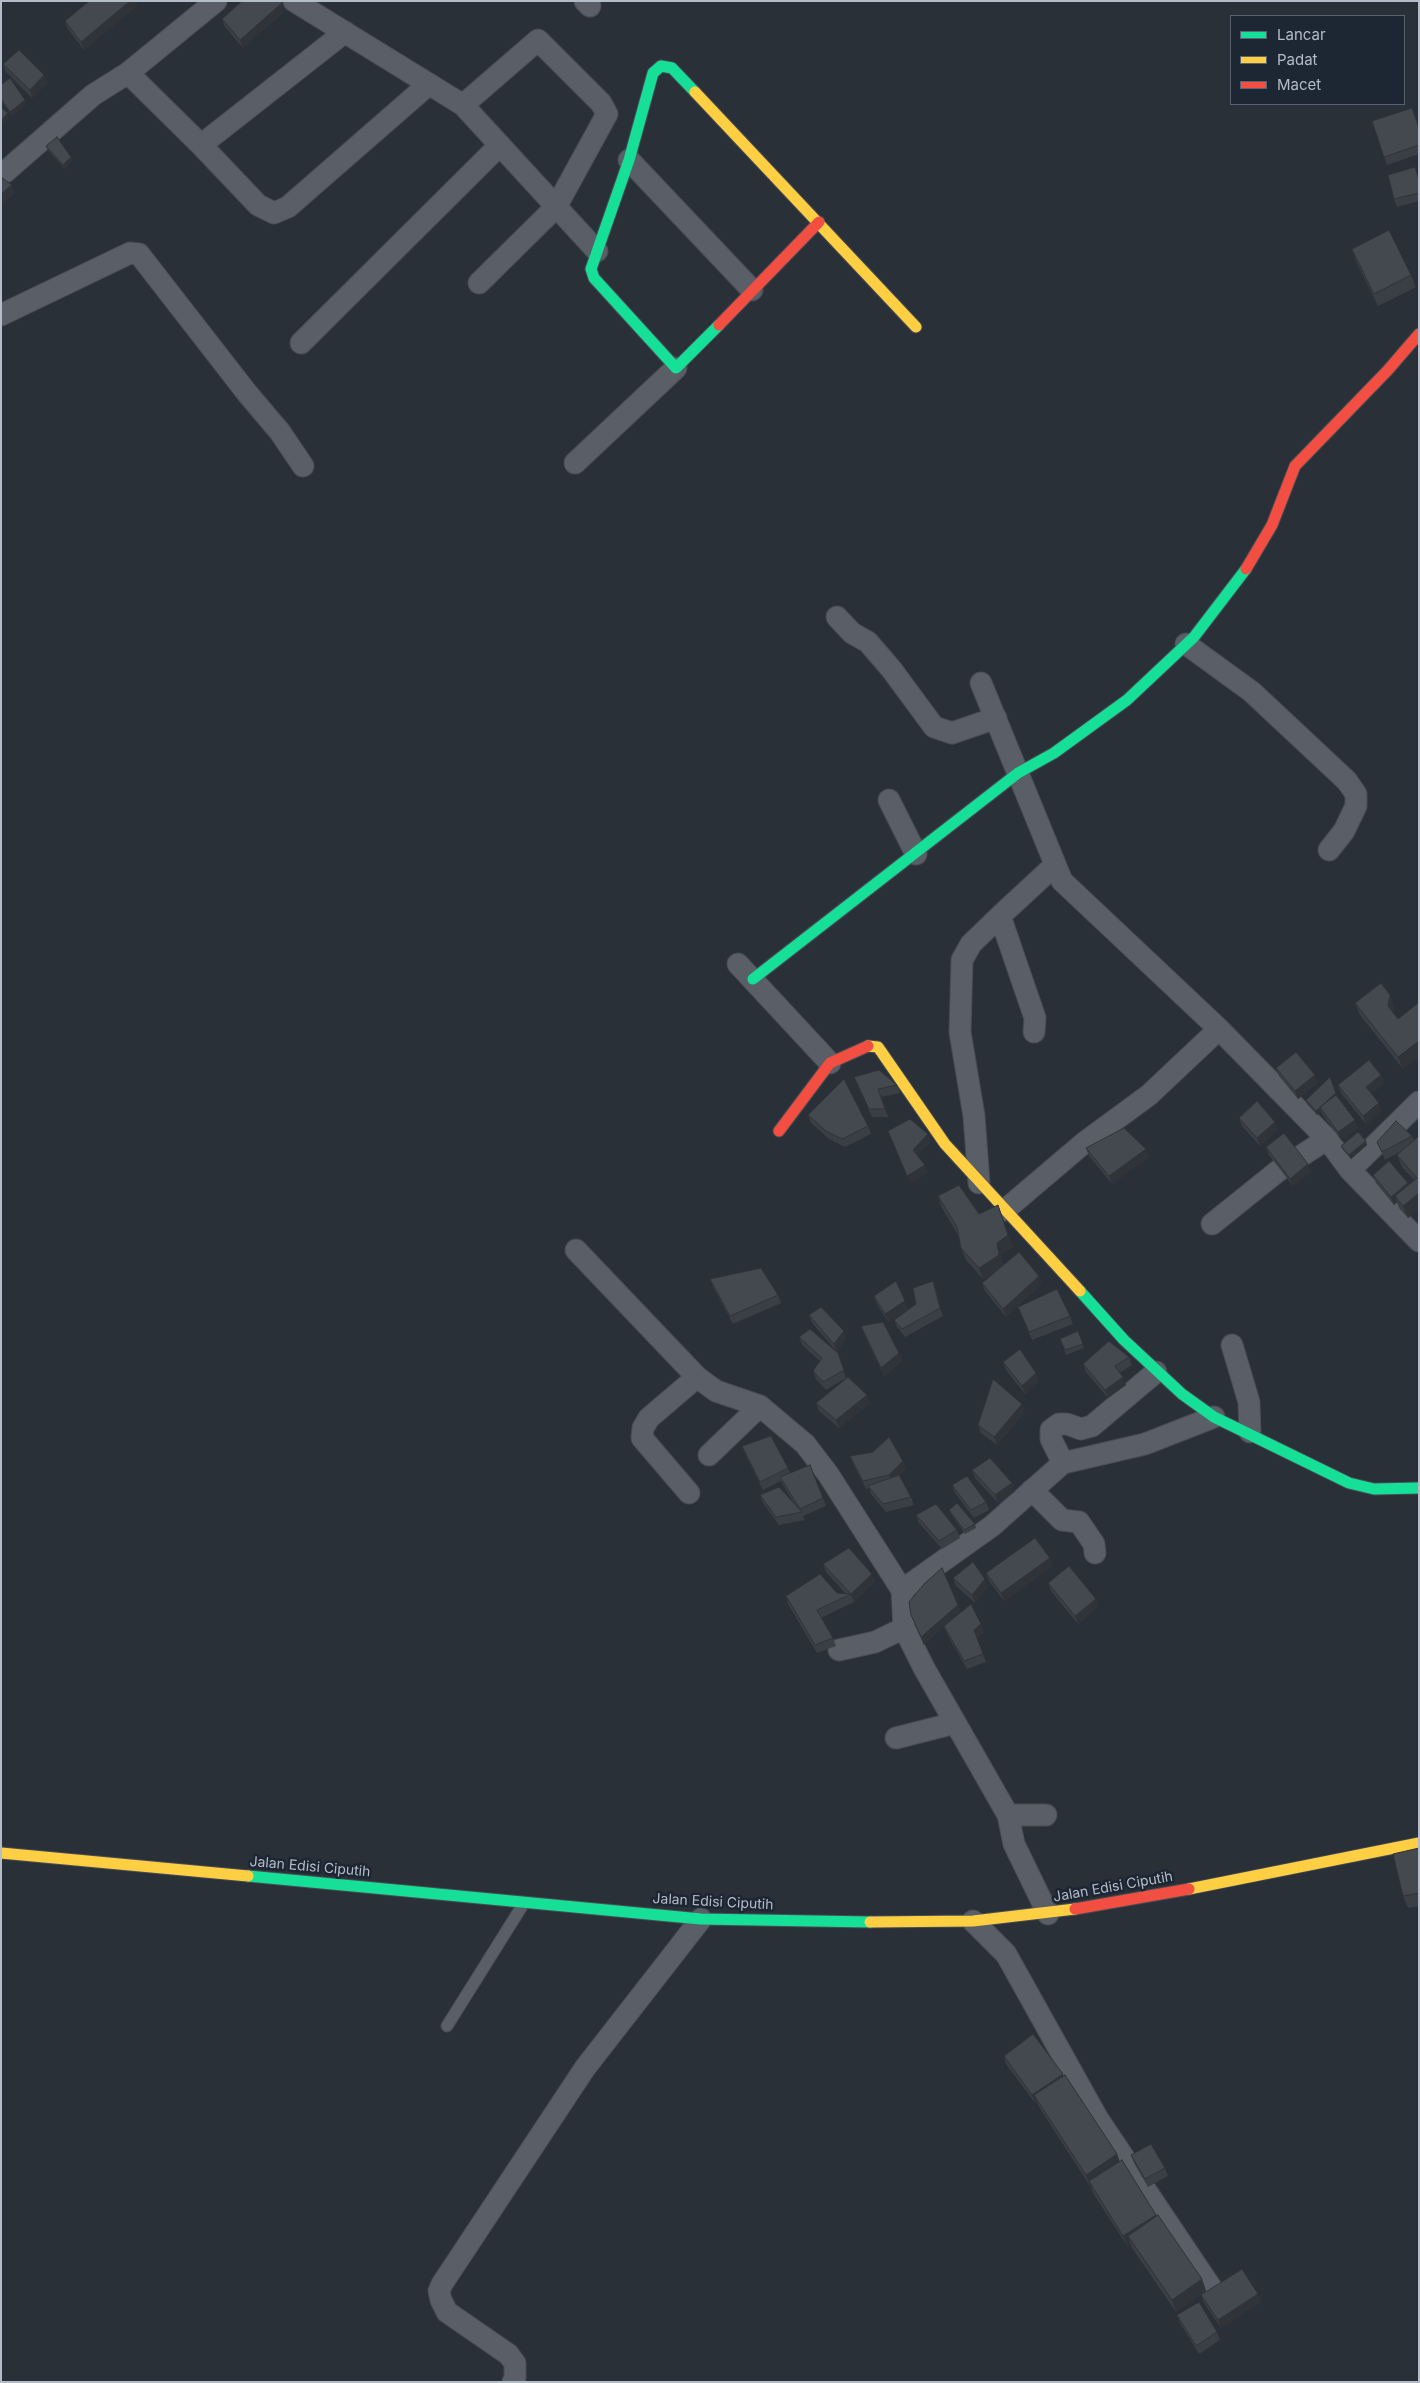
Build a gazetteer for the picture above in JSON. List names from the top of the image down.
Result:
{
  "streets": {
    "street": ["Jalan Edisi Ciputih"]
  },
  "legend": ["Lancar", "Padat", "Macet"]
}
